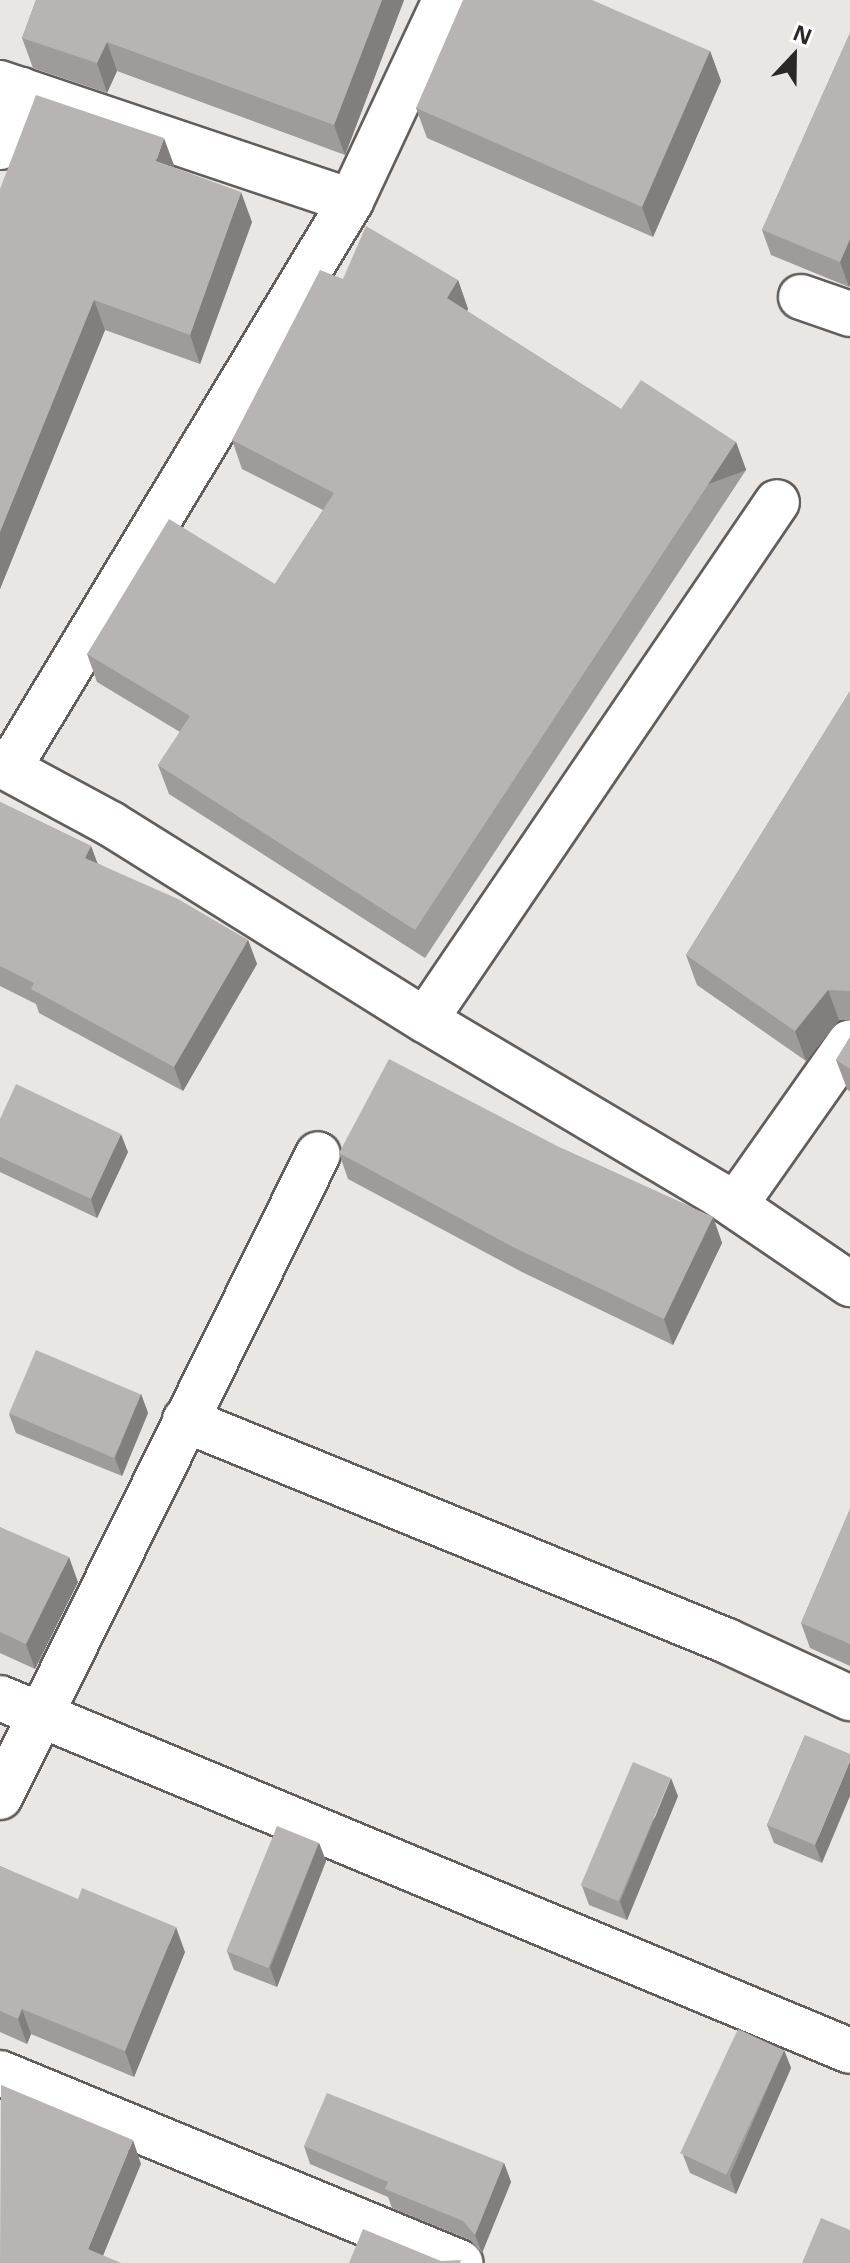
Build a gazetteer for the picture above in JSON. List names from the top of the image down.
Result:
{
  "north": "top"
}
